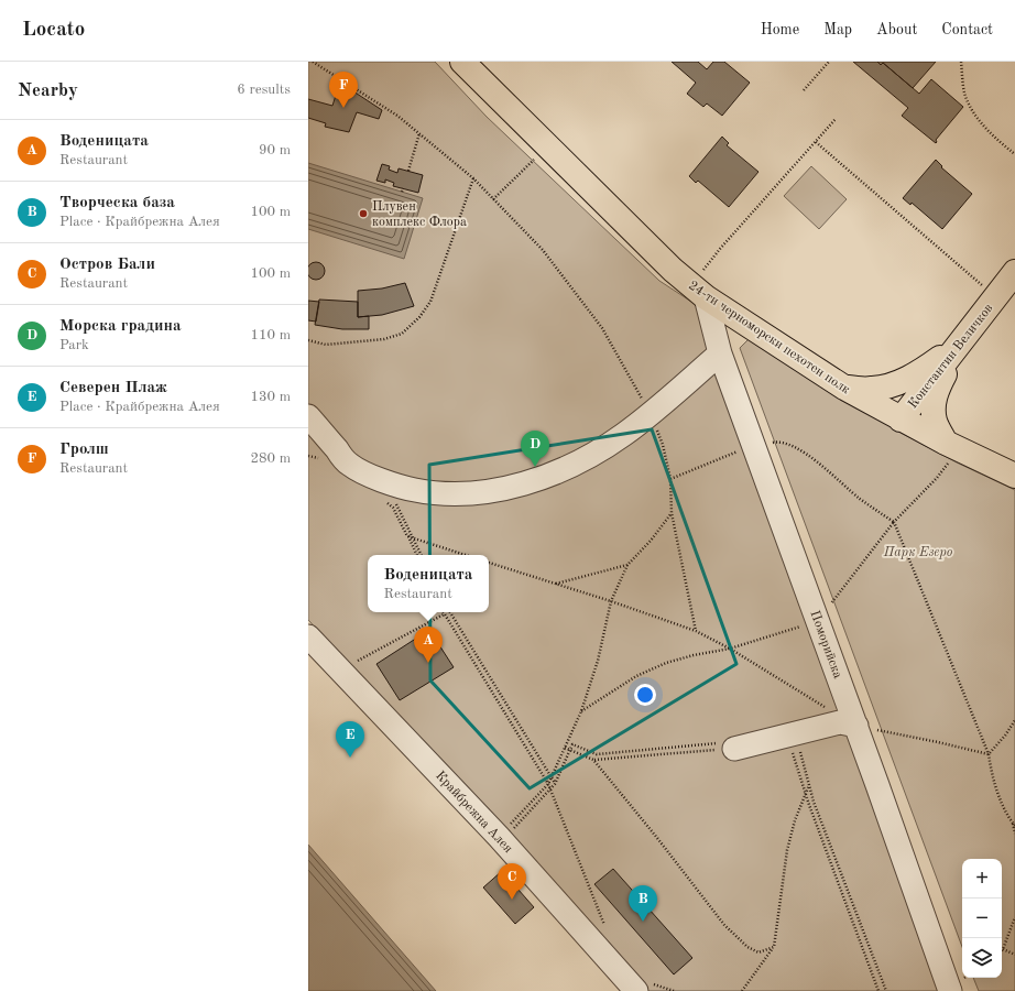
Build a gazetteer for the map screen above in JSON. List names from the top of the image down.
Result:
{
  "streets": {
    "main road": ["24-ти черноморски пехотен полк", "Константин Величков"],
    "street": ["Поморийска", "Крайбрежна Алея"]
  },
  "crossings": [
    ["24-ти черноморски пехотен полк", "Константин Величков"],
    ["24-ти черноморски пехотен полк", "Поморийска"]
  ],
  "parks": ["Парк Езеро"],
  "places": ["Плувен комплекс Флора"],
  "page": {
    "header": "Locato",
    "nav": [
      "Home",
      "Map",
      "About",
      "Contact"
    ],
    "heading": ["Nearby", "6 results"],
    "pins": [
      "F",
      "D",
      "A",
      "E",
      "C",
      "B"
    ],
    "list": [
      {
        "mark": "A",
        "name": "Воденицата",
        "note": "Restaurant",
        "value": "90 m"
      },
      {
        "mark": "B",
        "name": "Творческа база",
        "note": "Place · Крайбрежна Алея",
        "value": "100 m"
      },
      {
        "mark": "C",
        "name": "Остров Бали",
        "note": "Restaurant",
        "value": "100 m"
      },
      {
        "mark": "D",
        "name": "Морска градина",
        "note": "Park",
        "value": "110 m"
      },
      {
        "mark": "E",
        "name": "Северен Плаж",
        "note": "Place · Крайбрежна Алея",
        "value": "130 m"
      },
      {
        "mark": "F",
        "name": "Гролш",
        "note": "Restaurant",
        "value": "280 m"
      }
    ],
    "popup": ["Воденицата", "Restaurant"],
    "map_buttons": ["+", "−"]
  }
}
